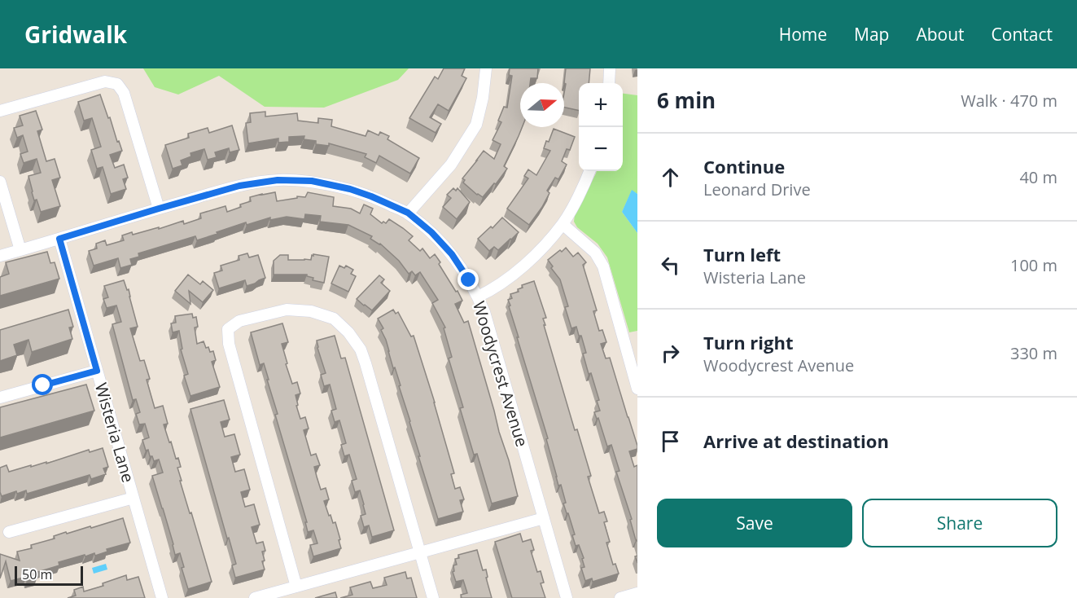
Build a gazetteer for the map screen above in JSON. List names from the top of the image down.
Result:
{
  "streets": {
    "street": ["Woodycrest Avenue", "Wisteria Lane"]
  },
  "crossings": [
    ["Woodycrest Avenue", "Wisteria Lane"]
  ],
  "scale_bar": "50 m",
  "north": "right",
  "page": {
    "header": "Gridwalk",
    "nav": [
      "Home",
      "Map",
      "About",
      "Contact"
    ],
    "heading": ["6 min", "Walk · 470 m"],
    "map_buttons": ["+", "−"],
    "list": [
      ["Continue", "Leonard Drive", "40 m"],
      ["Turn left", "Wisteria Lane", "100 m"],
      ["Turn right", "Woodycrest Avenue", "330 m"],
      "Arrive at destination"
    ],
    "buttons": ["Save", "Share"],
    "scale": "50 m"
  }
}
